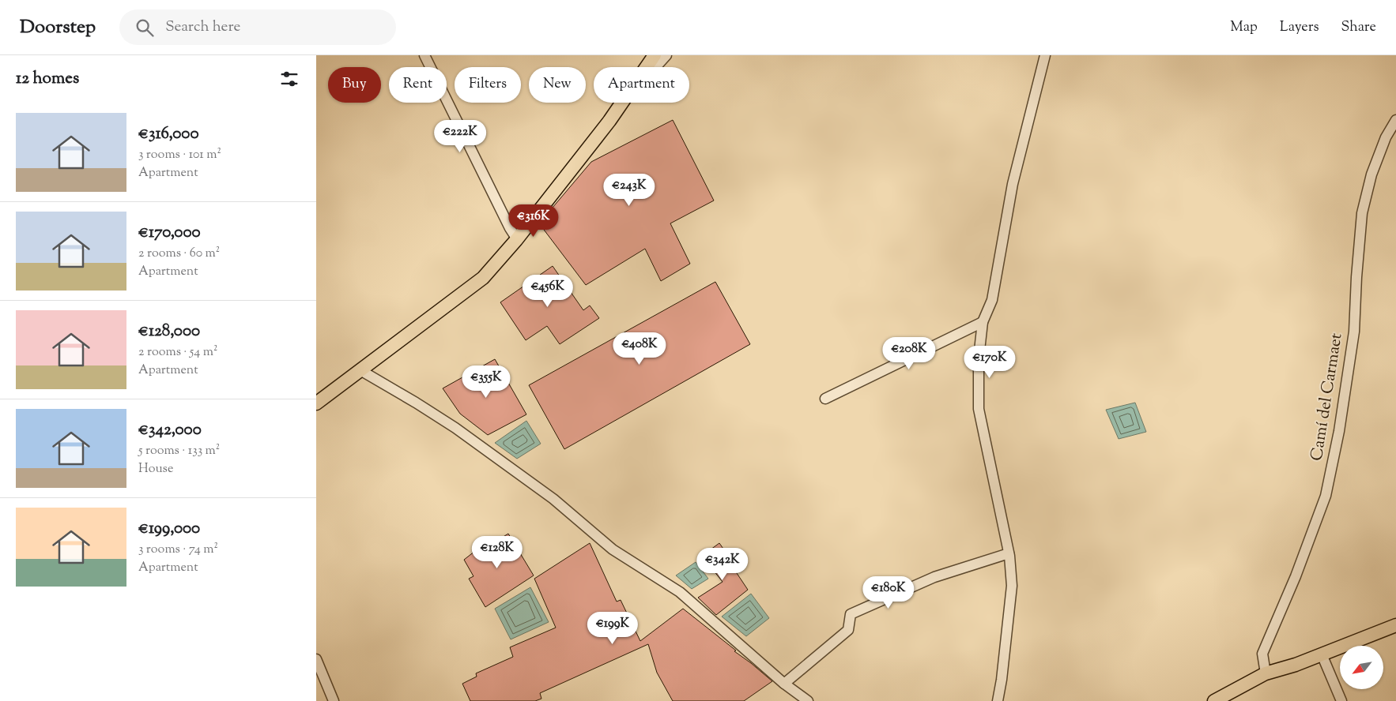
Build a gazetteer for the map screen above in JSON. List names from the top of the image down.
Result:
{
  "streets": {
    "street": ["Camí del Carmaet"]
  },
  "north": "bottom left",
  "page": {
    "header": "Doorstep",
    "search": "Search here",
    "nav": ["Map", "Layers", "Share"],
    "heading": "12 homes",
    "chip": [
      "Buy",
      "Rent",
      "Filters",
      "New",
      "Apartment"
    ],
    "list": [
      {
        "name": "€316,000",
        "note": "3 rooms · 101 m² · Apartment"
      },
      {
        "name": "€170,000",
        "note": "2 rooms · 60 m² · Apartment"
      },
      {
        "name": "€128,000",
        "note": "2 rooms · 54 m² · Apartment"
      },
      {
        "name": "€342,000",
        "note": "5 rooms · 133 m² · House"
      },
      {
        "name": "€199,000",
        "note": "3 rooms · 74 m² · Apartment"
      }
    ],
    "price": [
      "€222K",
      "€243K",
      "€316K",
      "€456K",
      "€408K",
      "€208K",
      "€170K",
      "€355K",
      "€128K",
      "€342K",
      "€180K",
      "€199K"
    ]
  }
}
